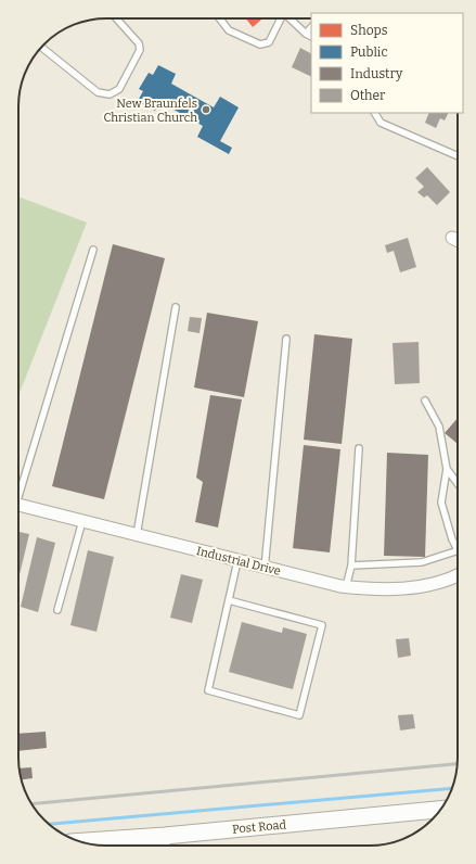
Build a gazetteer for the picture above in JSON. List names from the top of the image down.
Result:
{
  "streets": {
    "street": ["Industrial Drive", "Post Road"]
  },
  "places": ["New Braunfels Christian Church"],
  "legend": [
    "Shops",
    "Public",
    "Industry",
    "Other"
  ]
}
